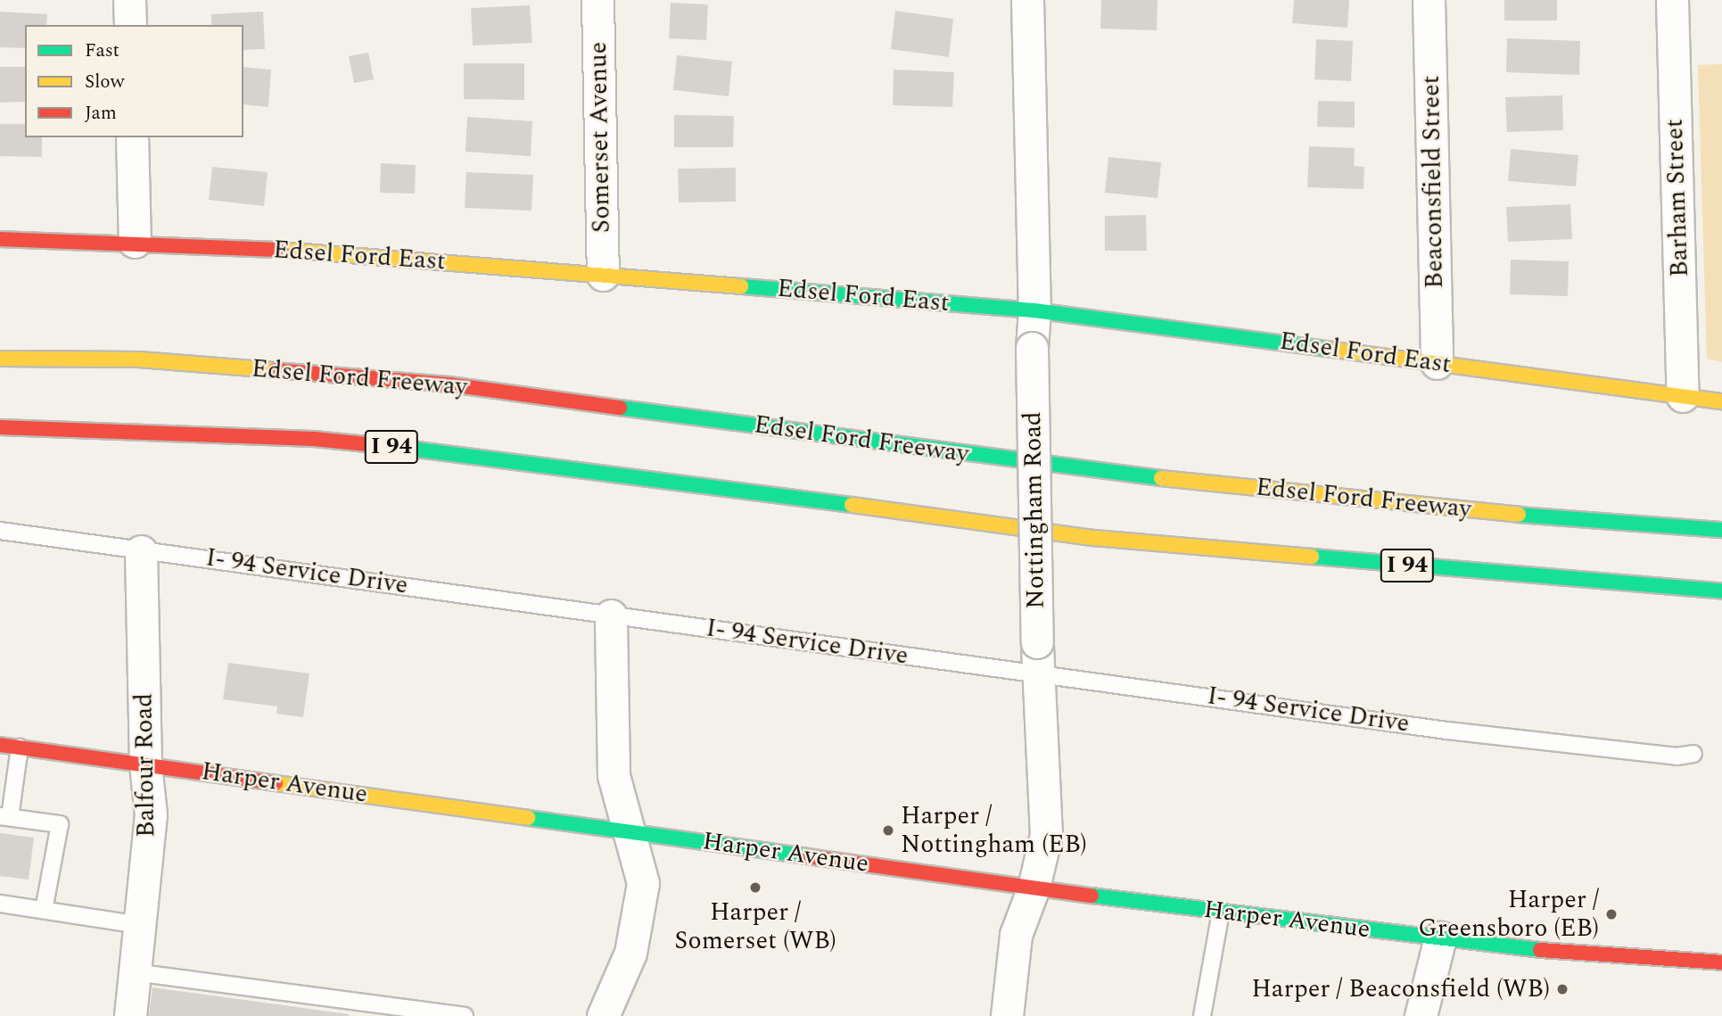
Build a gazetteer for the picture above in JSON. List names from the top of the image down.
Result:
{
  "streets": {
    "main road": [
      "Edsel Ford East",
      "Edsel Ford Freeway",
      "I 94",
      "Harper Avenue"
    ],
    "street": [
      "Somerset Avenue",
      "Beaconsfield Street",
      "Barham Street",
      "Nottingham Road",
      "Balfour Road"
    ],
    "lane": ["I- 94 Service Drive"]
  },
  "crossings": [
    ["Somerset Avenue", "Edsel Ford East"],
    ["Beaconsfield Street", "Edsel Ford East"],
    ["Barham Street", "Edsel Ford East"],
    ["Edsel Ford East", "Nottingham Road"],
    ["Nottingham Road", "I- 94 Service Drive"],
    ["Nottingham Road", "Harper Avenue"],
    ["I- 94 Service Drive", "Balfour Road"],
    ["Balfour Road", "Harper Avenue"]
  ],
  "places": [
    "Harper / Nottingham (EB)",
    "Harper / Somerset (WB)",
    "Harper / Greensboro (EB)",
    "Harper / Beaconsfield (WB)"
  ],
  "legend": ["Fast", "Slow", "Jam"]
}
